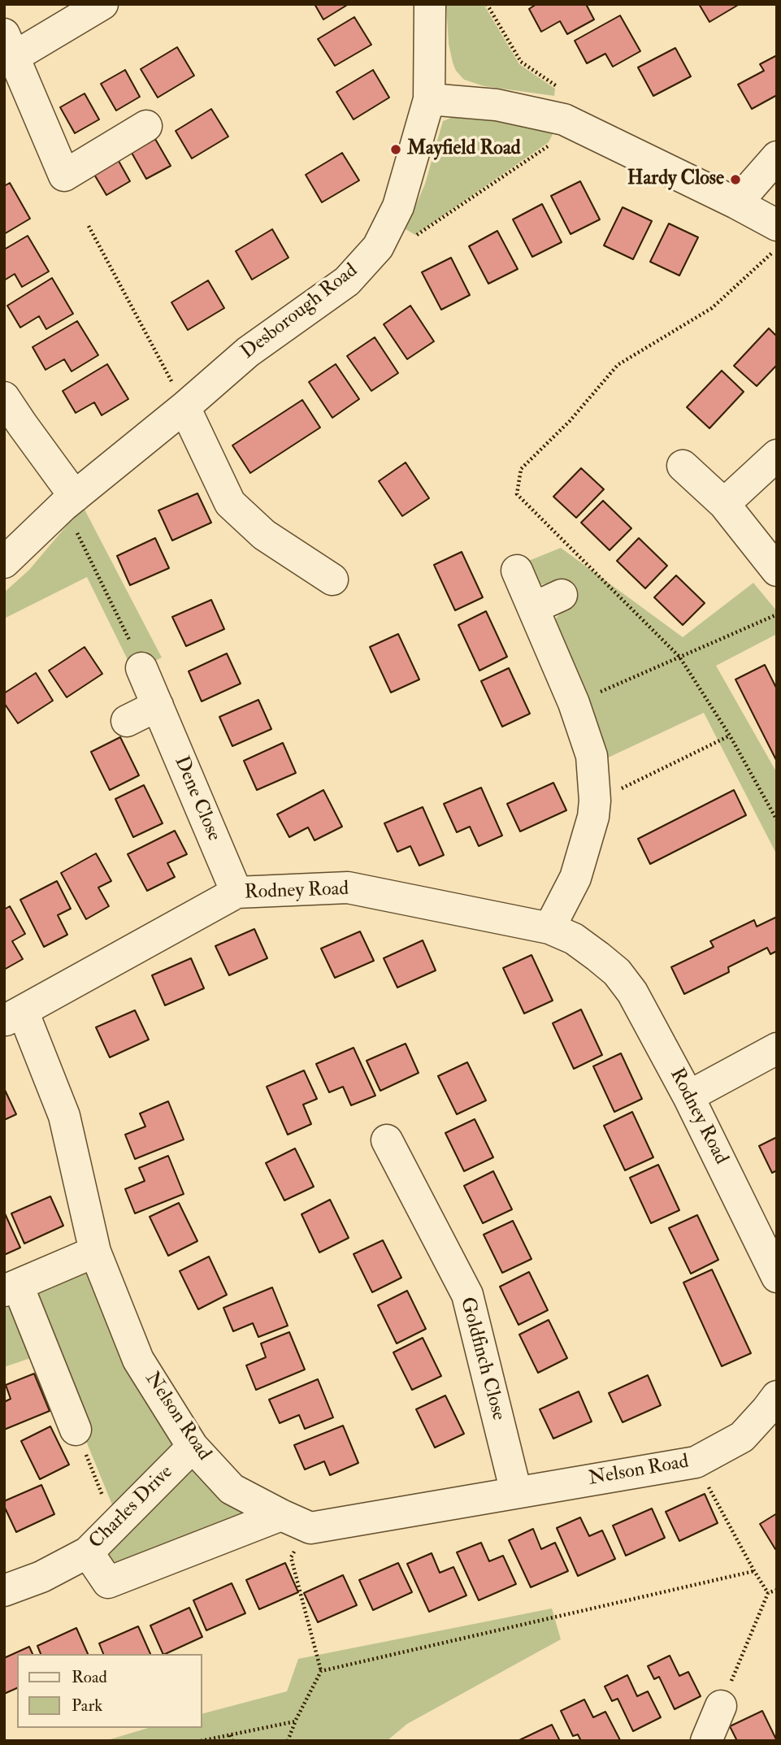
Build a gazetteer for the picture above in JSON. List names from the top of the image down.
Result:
{
  "streets": {
    "street": [
      "Desborough Road",
      "Dene Close",
      "Rodney Road",
      "Goldfinch Close",
      "Nelson Road",
      "Charles Drive"
    ]
  },
  "crossings": [
    ["Dene Close", "Rodney Road"],
    ["Rodney Road", "Nelson Road"],
    ["Goldfinch Close", "Nelson Road"],
    ["Nelson Road", "Charles Drive"]
  ],
  "places": ["Mayfield Road", "Hardy Close"],
  "legend": ["Road", "Park"]
}
